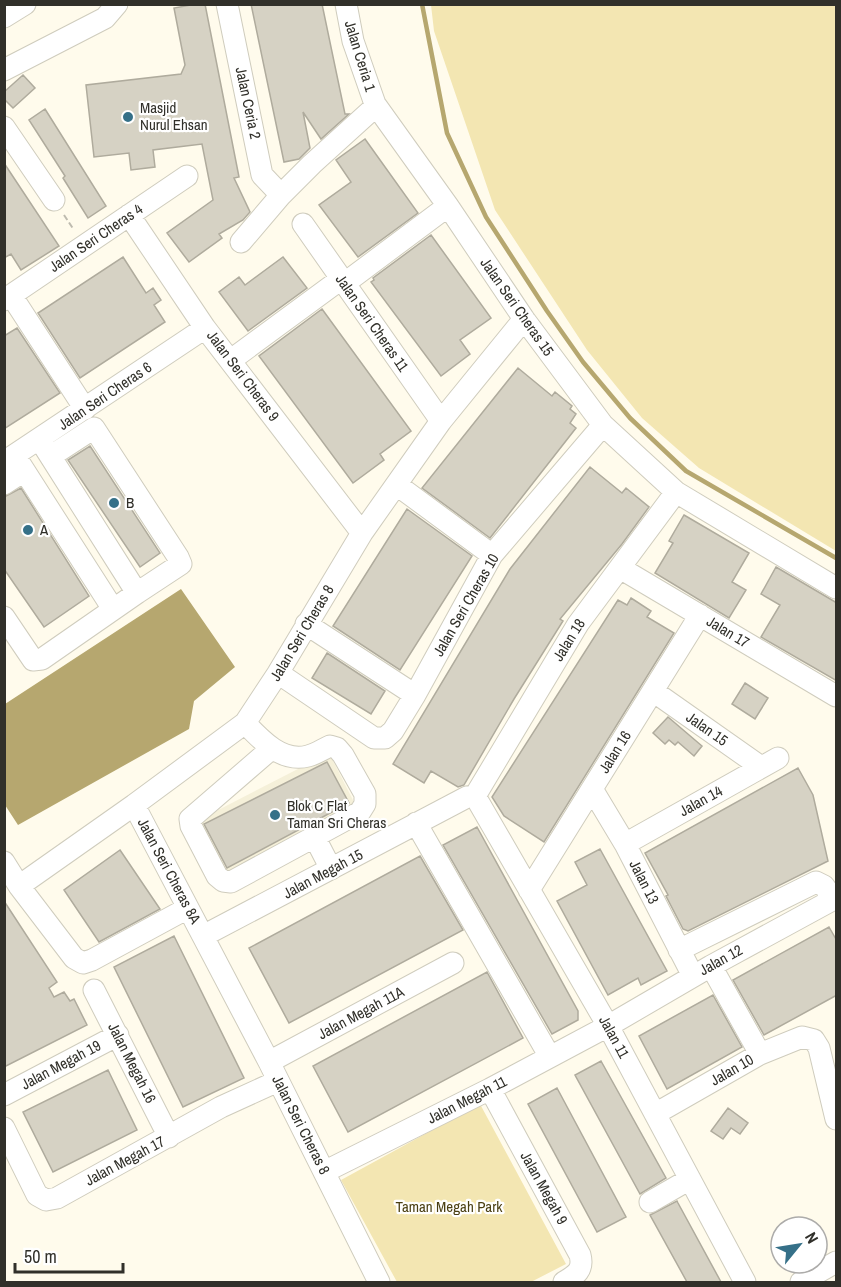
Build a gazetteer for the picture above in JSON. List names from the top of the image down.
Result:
{
  "streets": {
    "street": [
      "Jalan Ceria 1",
      "Jalan Ceria 2",
      "Jalan Seri Cheras 4",
      "Jalan Seri Cheras 15",
      "Jalan Seri Cheras 11",
      "Jalan Seri Cheras 9",
      "Jalan Seri Cheras 6",
      "Jalan Seri Cheras 10",
      "Jalan 17",
      "Jalan Seri Cheras 8",
      "Jalan 18",
      "Jalan 15",
      "Jalan 16",
      "Jalan 14",
      "Jalan Seri Cheras 8A",
      "Jalan Megah 15",
      "Jalan 13",
      "Jalan 12",
      "Jalan Megah 11A",
      "Jalan 11",
      "Jalan Megah 16",
      "Jalan Megah 19",
      "Jalan 10",
      "Jalan Megah 11",
      "Jalan Megah 17",
      "Jalan Megah 9"
    ]
  },
  "crossings": [
    ["Jalan Ceria 1", "Jalan Seri Cheras 15"],
    ["Jalan Seri Cheras 4", "Jalan Seri Cheras 9"],
    ["Jalan Seri Cheras 15", "Jalan Seri Cheras 10"],
    ["Jalan Seri Cheras 15", "Jalan Seri Cheras 8"],
    ["Jalan Seri Cheras 15", "Jalan 18"],
    ["Jalan Seri Cheras 11", "Jalan Seri Cheras 8"],
    ["Jalan Seri Cheras 9", "Jalan Seri Cheras 6"],
    ["Jalan Seri Cheras 9", "Jalan Seri Cheras 8"],
    ["Jalan Seri Cheras 10", "Jalan Seri Cheras 8"],
    ["Jalan 17", "Jalan 18"],
    ["Jalan 17", "Jalan 16"],
    ["Jalan Seri Cheras 8", "Jalan Seri Cheras 8A"],
    ["Jalan Seri Cheras 8", "Jalan Megah 15"],
    ["Jalan Seri Cheras 8", "Jalan Megah 11A"],
    ["Jalan Seri Cheras 8", "Jalan Megah 11"],
    ["Jalan Seri Cheras 8", "Jalan Megah 17"],
    ["Jalan 18", "Jalan Megah 15"],
    ["Jalan 18", "Jalan 11"],
    ["Jalan 15", "Jalan 16"],
    ["Jalan 15", "Jalan 14"],
    ["Jalan 16", "Jalan 13"],
    ["Jalan 16", "Jalan 11"],
    ["Jalan 14", "Jalan 13"],
    ["Jalan Seri Cheras 8A", "Jalan Megah 15"],
    ["Jalan Megah 15", "Jalan 11"],
    ["Jalan 13", "Jalan 12"],
    ["Jalan 13", "Jalan 10"],
    ["Jalan 12", "Jalan 11"],
    ["Jalan 12", "Jalan Megah 11"],
    ["Jalan 11", "Jalan 10"],
    ["Jalan 11", "Jalan Megah 11"],
    ["Jalan Megah 16", "Jalan Megah 19"],
    ["Jalan Megah 16", "Jalan Megah 17"],
    ["Jalan Megah 11", "Jalan Megah 9"]
  ],
  "parks": ["Taman Megah Park"],
  "places": [
    "Masjid Nurul Ehsan",
    "B",
    "A",
    "Blok C Flat Taman Sri Cheras"
  ],
  "scale_bar": "50 m",
  "north": "top right"
}
